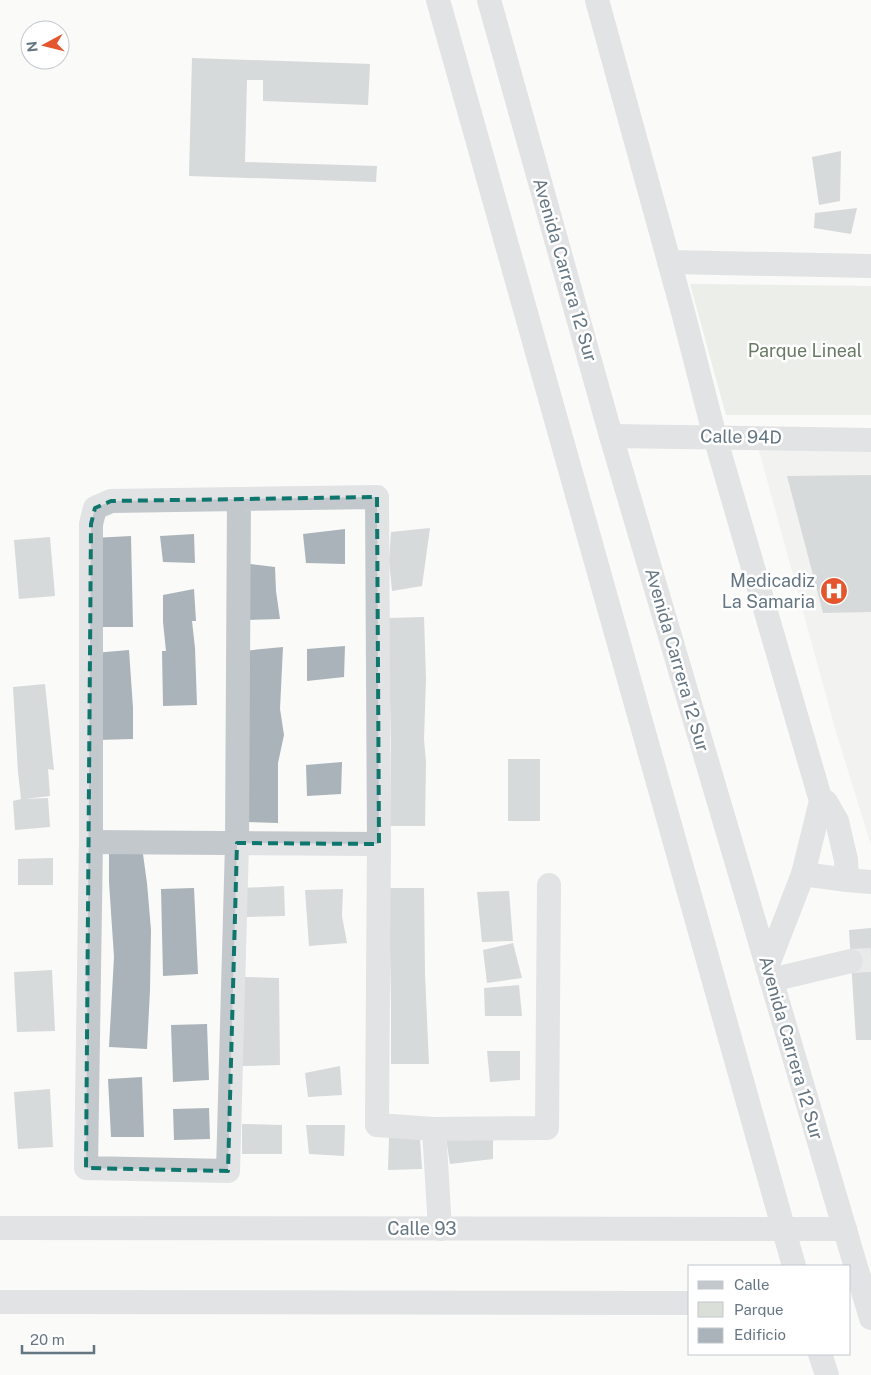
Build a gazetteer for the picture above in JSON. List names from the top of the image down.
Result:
{
  "streets": {
    "street": ["Avenida Carrera 12 Sur", "Calle 94D", "Calle 93"]
  },
  "crossings": [
    ["Avenida Carrera 12 Sur", "Calle 94D"],
    ["Avenida Carrera 12 Sur", "Calle 93"]
  ],
  "parks": ["Parque Lineal"],
  "places": {
    "hospital": ["Medicadiz La Samaria"]
  },
  "legend": ["Calle", "Parque", "Edificio"],
  "scale_bar": "20 m",
  "north": "left"
}
